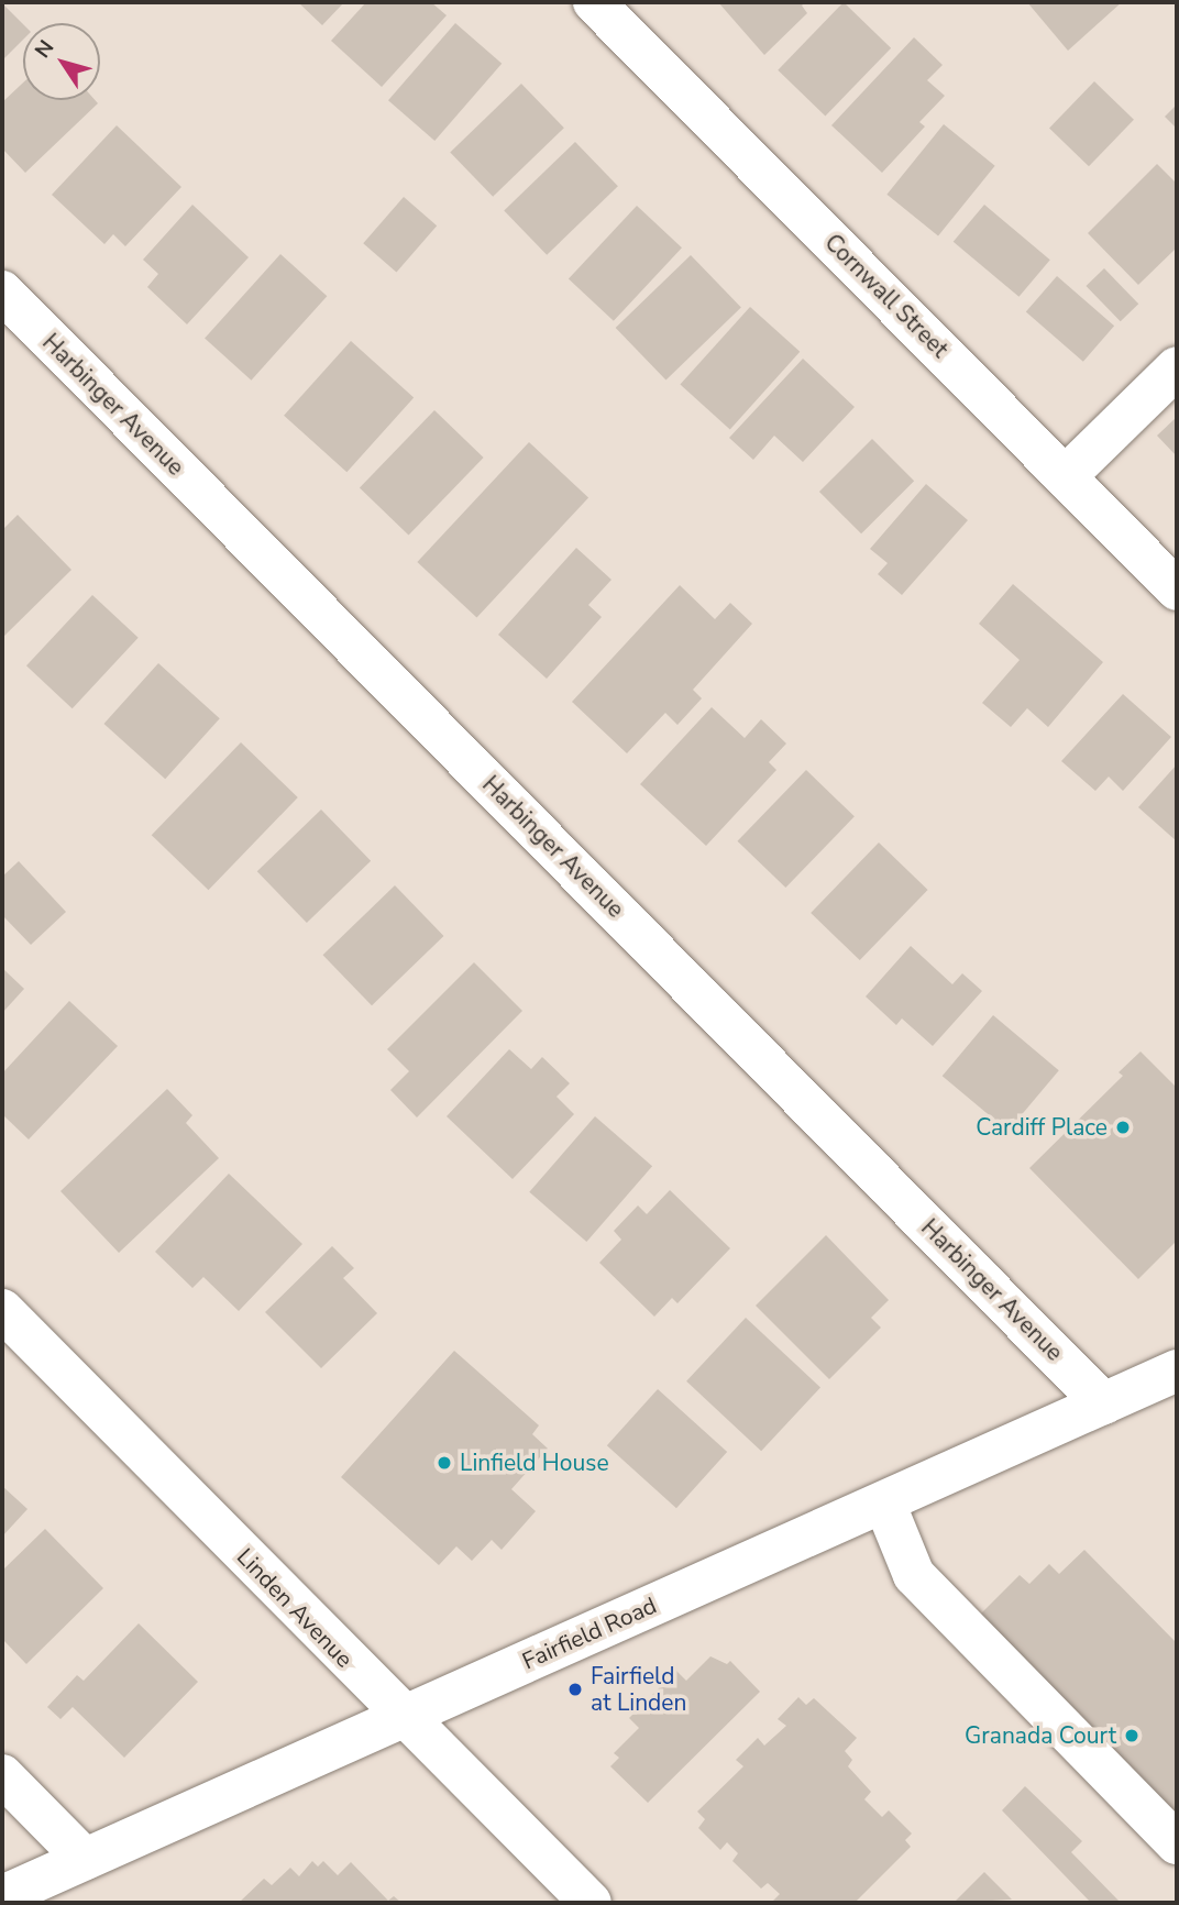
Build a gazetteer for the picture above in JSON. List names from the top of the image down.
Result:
{
  "streets": {
    "street": [
      "Cornwall Street",
      "Harbinger Avenue",
      "Linden Avenue",
      "Fairfield Road"
    ]
  },
  "crossings": [
    ["Harbinger Avenue", "Fairfield Road"],
    ["Linden Avenue", "Fairfield Road"]
  ],
  "places": [
    "Cardiff Place",
    "Linfield House",
    "Fairfield at Linden",
    "Granada Court"
  ],
  "north": "top left"
}
